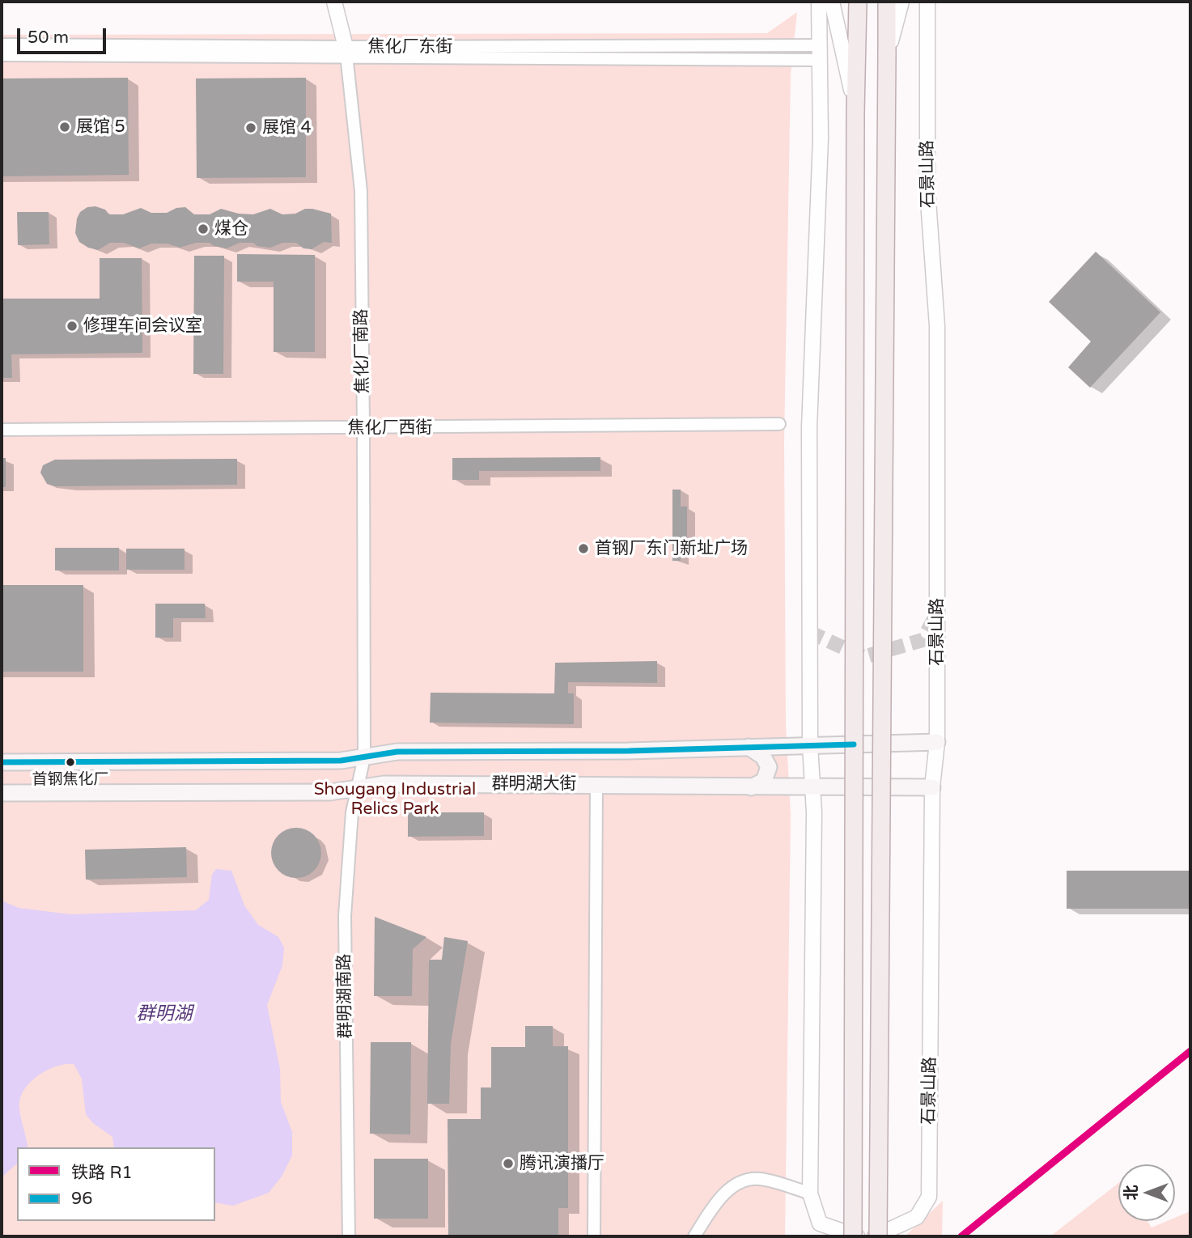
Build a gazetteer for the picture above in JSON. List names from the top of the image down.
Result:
{
  "streets": {
    "main road": ["石景山路", "群明湖大街"],
    "street": [
      "焦化厂东街",
      "焦化厂南路",
      "焦化厂西街",
      "群明湖南路"
    ]
  },
  "crossings": [
    ["焦化厂东街", "焦化厂南路"],
    ["石景山路", "群明湖大街"],
    ["焦化厂南路", "焦化厂西街"],
    ["焦化厂南路", "群明湖大街"],
    ["焦化厂南路", "群明湖南路"],
    ["群明湖大街", "群明湖南路"]
  ],
  "water": ["群明湖"],
  "parks": ["Shougang Industrial Relics Park"],
  "places": [
    "展馆 5",
    "展馆 4",
    "煤仓",
    "修理车间会议室",
    "首钢厂东门新址广场",
    "首钢焦化厂",
    "腾讯演播厅"
  ],
  "lines": ["transit line 96", "rail line R1"],
  "legend": ["铁路 R1", "96"],
  "scale_bar": "50 m",
  "north": "left"
}
